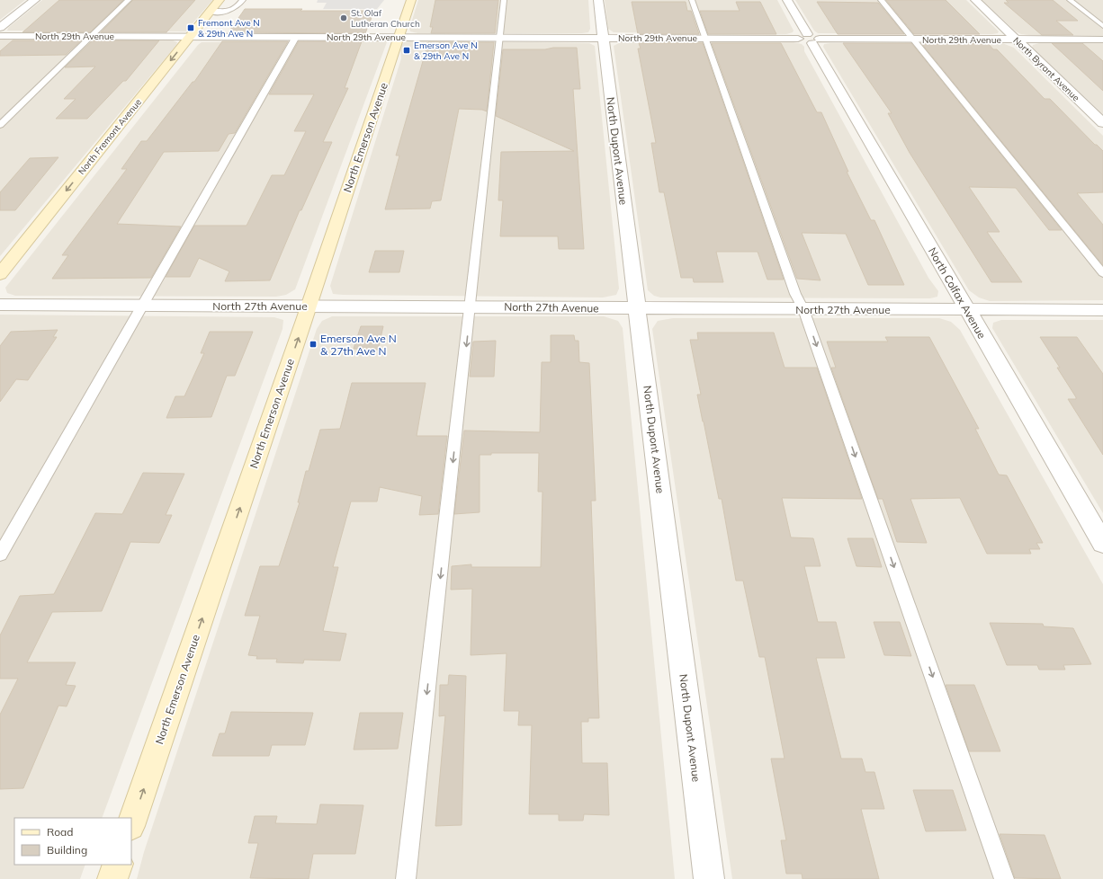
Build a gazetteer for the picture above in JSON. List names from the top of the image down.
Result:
{
  "streets": {
    "street": [
      "North 29th Avenue",
      "North Byrant Avenue",
      "North Fremont Avenue",
      "North Emerson Avenue",
      "North Dupont Avenue",
      "North Colfax Avenue",
      "North 27th Avenue"
    ]
  },
  "crossings": [
    ["North 29th Avenue", "North Byrant Avenue"],
    ["North 29th Avenue", "North Fremont Avenue"],
    ["North 29th Avenue", "North Emerson Avenue"],
    ["North 29th Avenue", "North Dupont Avenue"],
    ["North 29th Avenue", "North Colfax Avenue"],
    ["North Emerson Avenue", "North 27th Avenue"],
    ["North Dupont Avenue", "North 27th Avenue"],
    ["North Colfax Avenue", "North 27th Avenue"]
  ],
  "one_way": ["North Fremont Avenue", "North Emerson Avenue"],
  "places": {
    "other": ["St. Olaf Lutheran Church"],
    "transit": ["Fremont Ave N & 29th Ave N", "Emerson Ave N & 29th Ave N", "Emerson Ave N & 27th Ave N"]
  },
  "legend": ["Road", "Building"]
}
